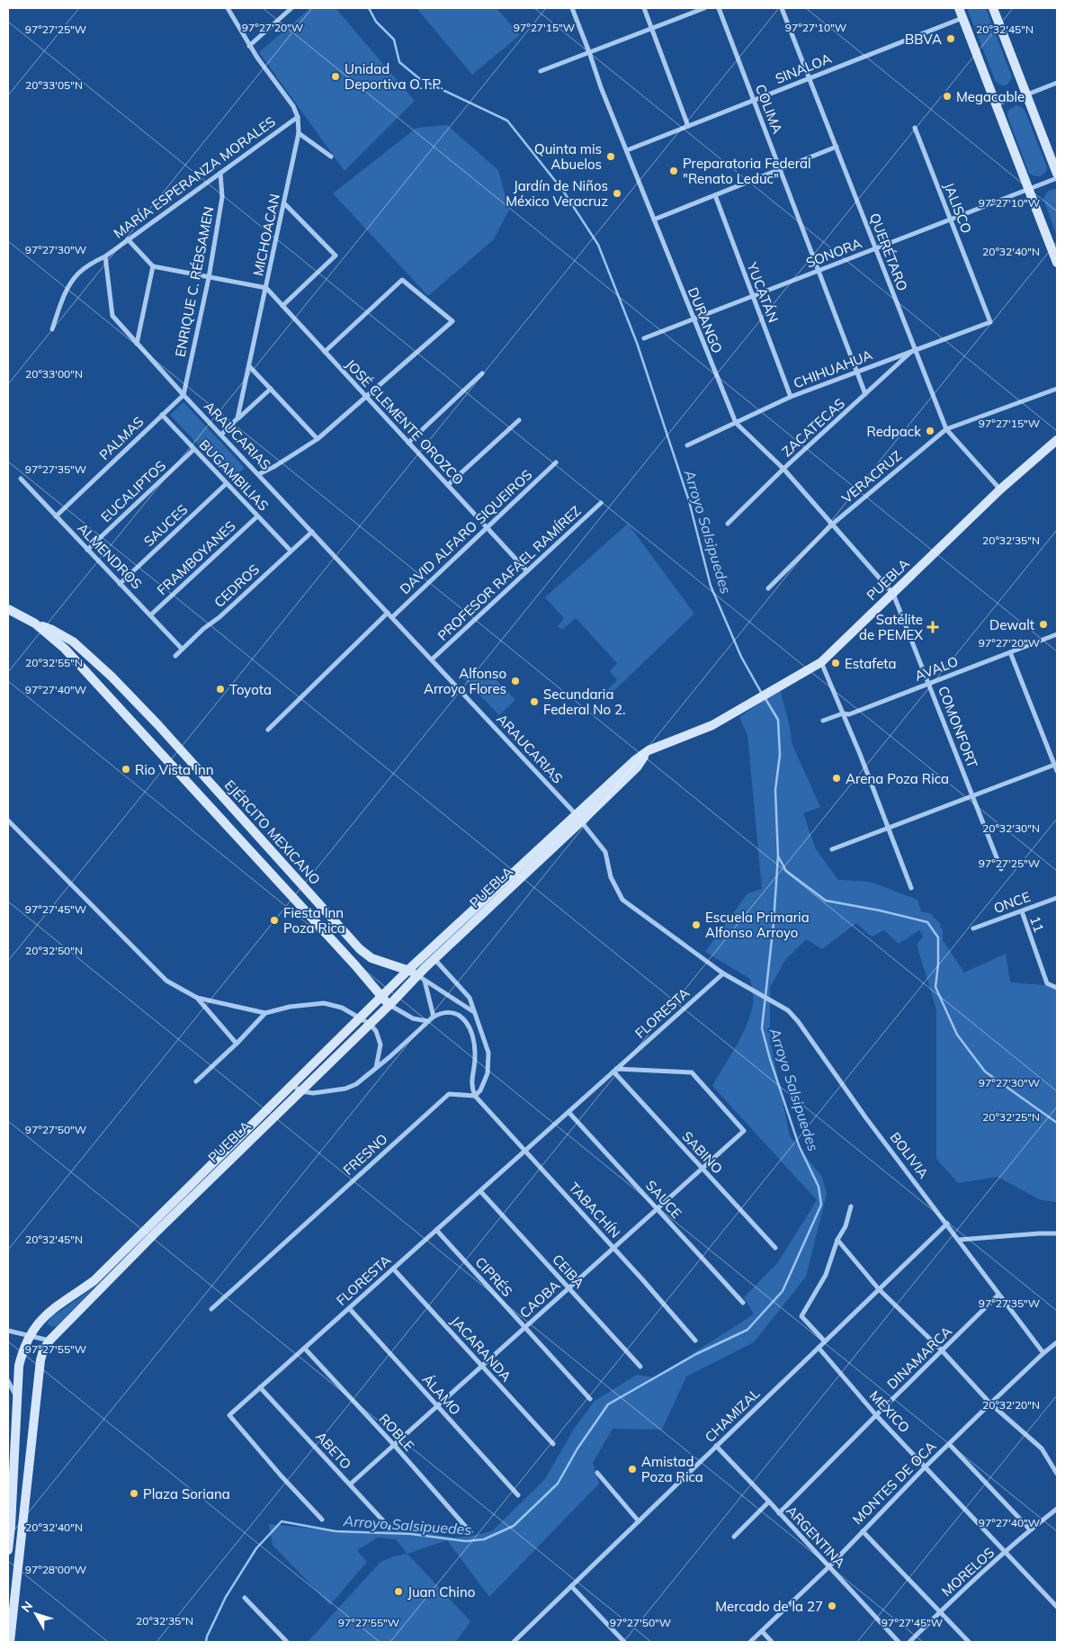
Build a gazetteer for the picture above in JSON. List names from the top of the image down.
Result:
{
  "streets": {
    "main road": ["PUEBLA", "EJÉRCITO MEXICANO"],
    "street": [
      "SINALOA",
      "COLIMA",
      "MARÍA ESPERANZA MORALES",
      "JALISCO",
      "MICHOACAN",
      "QUERÉTARO",
      "SONORA",
      "ENRIQUE C. RÉBSAMEN",
      "YUCATÁN",
      "DURANGO",
      "CHIHUAHUA",
      "JOSÉ CLEMENTE OROZCO",
      "ZACATECAS",
      "ARAUCARIAS",
      "PALMAS",
      "BUGAMBILIAS",
      "VERACRUZ",
      "EUCALIPTOS",
      "SAUCES",
      "DAVID ALFARO SIQUEIROS",
      "ALMENDROS",
      "FRAMBOYANES",
      "PROFESOR RAFAEL RAMÍREZ",
      "CEDROS",
      "AVALO",
      "COMONFORT",
      "ONCE",
      "11",
      "FLORESTA",
      "SABINO",
      "FRESNO",
      "BOLIVIA",
      "SAUCE",
      "TABACHÍN",
      "CEIBA",
      "CIPRÉS",
      "CAOBA",
      "JACARANDA",
      "DINAMARCA",
      "ÁLAMO",
      "MÉXICO",
      "CHAMIZAL",
      "ROBLE",
      "ABETO",
      "MONTES DE OCA",
      "ARGENTINA",
      "MORELOS"
    ]
  },
  "crossings": [
    ["SINALOA", "COLIMA"],
    ["SINALOA", "QUERÉTARO"],
    ["SINALOA", "DURANGO"],
    ["COLIMA", "SONORA"],
    ["COLIMA", "CHIHUAHUA"],
    ["COLIMA", "ZACATECAS"],
    ["MARÍA ESPERANZA MORALES", "MICHOACAN"],
    ["MARÍA ESPERANZA MORALES", "ENRIQUE C. RÉBSAMEN"],
    ["MARÍA ESPERANZA MORALES", "ARAUCARIAS"],
    ["JALISCO", "SONORA"],
    ["JALISCO", "CHIHUAHUA"],
    ["MICHOACAN", "JOSÉ CLEMENTE OROZCO"],
    ["QUERÉTARO", "SONORA"],
    ["QUERÉTARO", "CHIHUAHUA"],
    ["QUERÉTARO", "ZACATECAS"],
    ["QUERÉTARO", "VERACRUZ"],
    ["QUERÉTARO", "PUEBLA"],
    ["SONORA", "YUCATÁN"],
    ["SONORA", "DURANGO"],
    ["ENRIQUE C. RÉBSAMEN", "ARAUCARIAS"],
    ["ENRIQUE C. RÉBSAMEN", "PALMAS"],
    ["YUCATÁN", "CHIHUAHUA"],
    ["DURANGO", "CHIHUAHUA"],
    ["DURANGO", "ZACATECAS"],
    ["DURANGO", "VERACRUZ"],
    ["DURANGO", "PUEBLA"],
    ["DURANGO", "COMONFORT"],
    ["CHIHUAHUA", "ZACATECAS"],
    ["JOSÉ CLEMENTE OROZCO", "DAVID ALFARO SIQUEIROS"],
    ["JOSÉ CLEMENTE OROZCO", "PROFESOR RAFAEL RAMÍREZ"],
    ["ARAUCARIAS", "PALMAS"],
    ["ARAUCARIAS", "DAVID ALFARO SIQUEIROS"],
    ["ARAUCARIAS", "PROFESOR RAFAEL RAMÍREZ"],
    ["ARAUCARIAS", "PUEBLA"],
    ["ARAUCARIAS", "CEDROS"],
    ["ARAUCARIAS", "FLORESTA"],
    ["ARAUCARIAS", "BOLIVIA"],
    ["PALMAS", "BUGAMBILIAS"],
    ["PALMAS", "ALMENDROS"],
    ["BUGAMBILIAS", "EUCALIPTOS"],
    ["BUGAMBILIAS", "SAUCES"],
    ["BUGAMBILIAS", "FRAMBOYANES"],
    ["BUGAMBILIAS", "CEDROS"],
    ["EUCALIPTOS", "ALMENDROS"],
    ["SAUCES", "ALMENDROS"],
    ["ALMENDROS", "FRAMBOYANES"],
    ["ALMENDROS", "CEDROS"],
    ["PUEBLA", "COMONFORT"],
    ["PUEBLA", "EJÉRCITO MEXICANO"],
    ["AVALO", "COMONFORT"],
    ["ONCE", "11"],
    ["FLORESTA", "SABINO"],
    ["FLORESTA", "BOLIVIA"],
    ["FLORESTA", "SAUCE"],
    ["FLORESTA", "TABACHÍN"],
    ["FLORESTA", "CEIBA"],
    ["FLORESTA", "CIPRÉS"],
    ["FLORESTA", "CAOBA"],
    ["FLORESTA", "JACARANDA"],
    ["FLORESTA", "ÁLAMO"],
    ["FLORESTA", "ROBLE"],
    ["FLORESTA", "ABETO"],
    ["SABINO", "CAOBA"],
    ["FRESNO", "TABACHÍN"],
    ["BOLIVIA", "DINAMARCA"],
    ["BOLIVIA", "CHAMIZAL"],
    ["BOLIVIA", "MONTES DE OCA"],
    ["SAUCE", "CAOBA"],
    ["TABACHÍN", "CAOBA"],
    ["CEIBA", "CAOBA"],
    ["CIPRÉS", "CAOBA"],
    ["CAOBA", "JACARANDA"],
    ["CAOBA", "ÁLAMO"],
    ["CAOBA", "ROBLE"],
    ["CAOBA", "ABETO"],
    ["DINAMARCA", "MÉXICO"],
    ["DINAMARCA", "ARGENTINA"],
    ["MÉXICO", "CHAMIZAL"],
    ["MÉXICO", "MONTES DE OCA"],
    ["MÉXICO", "MORELOS"],
    ["CHAMIZAL", "ARGENTINA"],
    ["MONTES DE OCA", "ARGENTINA"],
    ["MONTES DE OCA", "MORELOS"]
  ],
  "water": ["Arroyo Salsipuedes"],
  "places": {
    "other": [
      "BBVA",
      "Unidad Deportiva O.T.P.",
      "Megacable",
      "Quinta mis Abuelos",
      "Preparatoria Federal \"Renato Leduc\"",
      "Jardín de Niños México Veracruz",
      "Redpack",
      "Dewalt",
      "Estafeta",
      "Alfonso Arroyo Flores",
      "Toyota",
      "Secundaria Federal No 2.",
      "Rio Vista Inn",
      "Arena Poza Rica",
      "Fiesta Inn Poza Rica",
      "Escuela Primaria Alfonso Arroyo",
      "Amistad Poza Rica",
      "Plaza Soriana",
      "Juan Chino",
      "Mercado de la 27"
    ],
    "health": ["Satélite de PEMEX"]
  },
  "north": "top left",
  "coordinates": [
    "97°27'20\"W",
    "97°27'15\"W",
    "97°27'10\"W",
    "20°32'45\"N",
    "97°27'25\"W",
    "20°33'05\"N",
    "97°27'30\"W",
    "20°32'40\"N",
    "20°33'00\"N",
    "97°27'35\"W",
    "20°32'35\"N",
    "20°32'55\"N",
    "97°27'40\"W",
    "20°32'30\"N",
    "97°27'45\"W",
    "20°32'50\"N",
    "20°32'25\"N",
    "97°27'50\"W",
    "97°27'55\"W",
    "20°32'20\"N",
    "97°28'00\"W"
  ]
}
